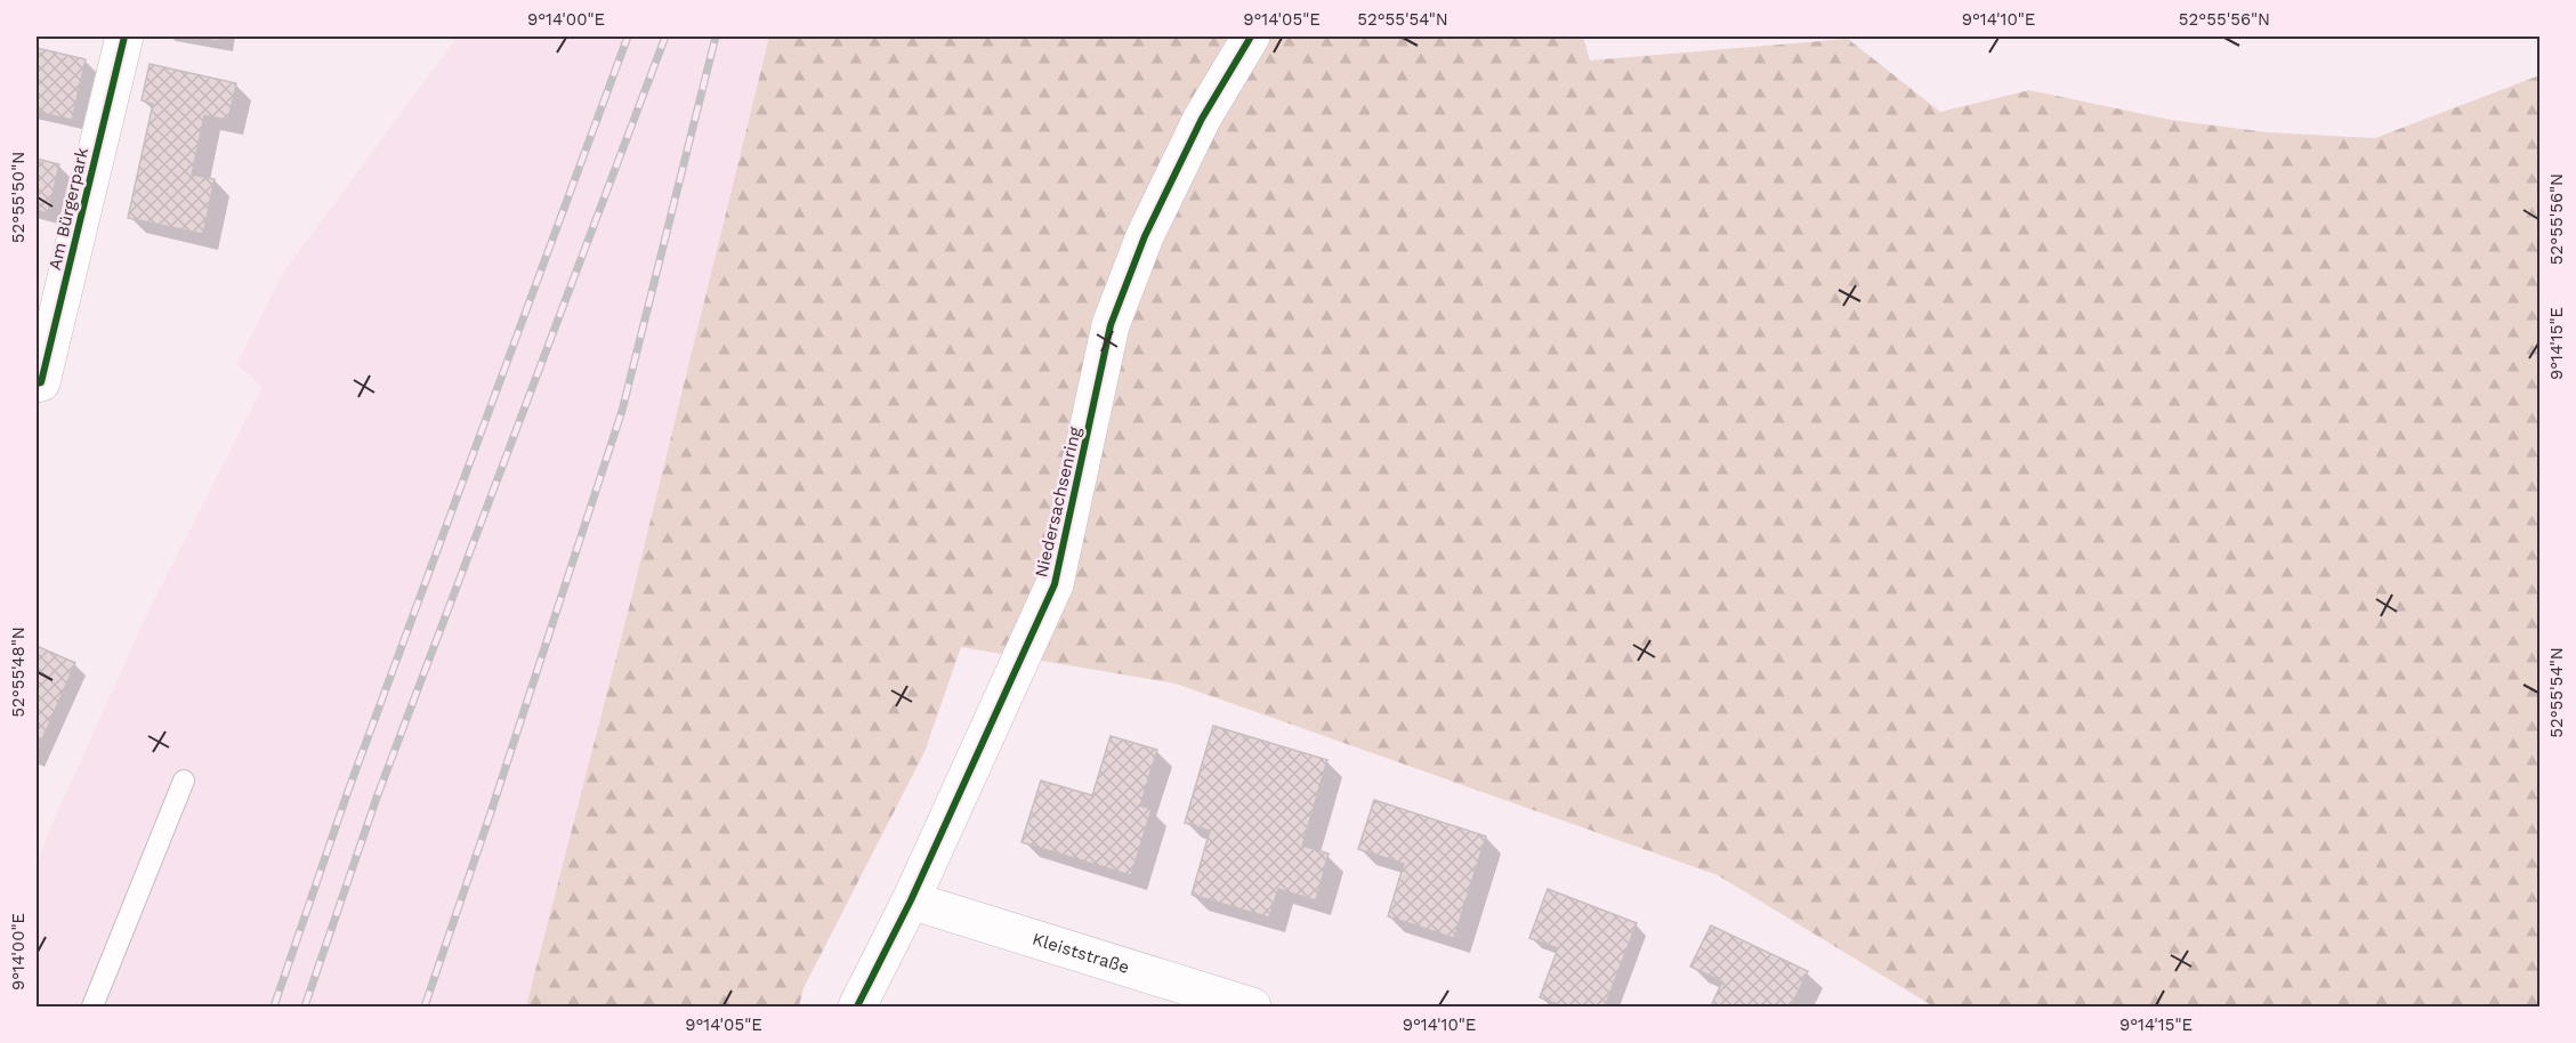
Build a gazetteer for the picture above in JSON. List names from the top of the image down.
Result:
{
  "streets": {
    "street": ["Am Bürgerpark", "Niedersachsenring", "Kleiststraße"]
  },
  "crossings": [
    ["Niedersachsenring", "Kleiststraße"]
  ],
  "coordinates": [
    "9°14'00\"E",
    "9°14'05\"E",
    "52°55'54\"N",
    "9°14'10\"E",
    "52°55'56\"N",
    "52°55'50\"N",
    "9°14'15\"E",
    "52°55'48\"N"
  ]
}
